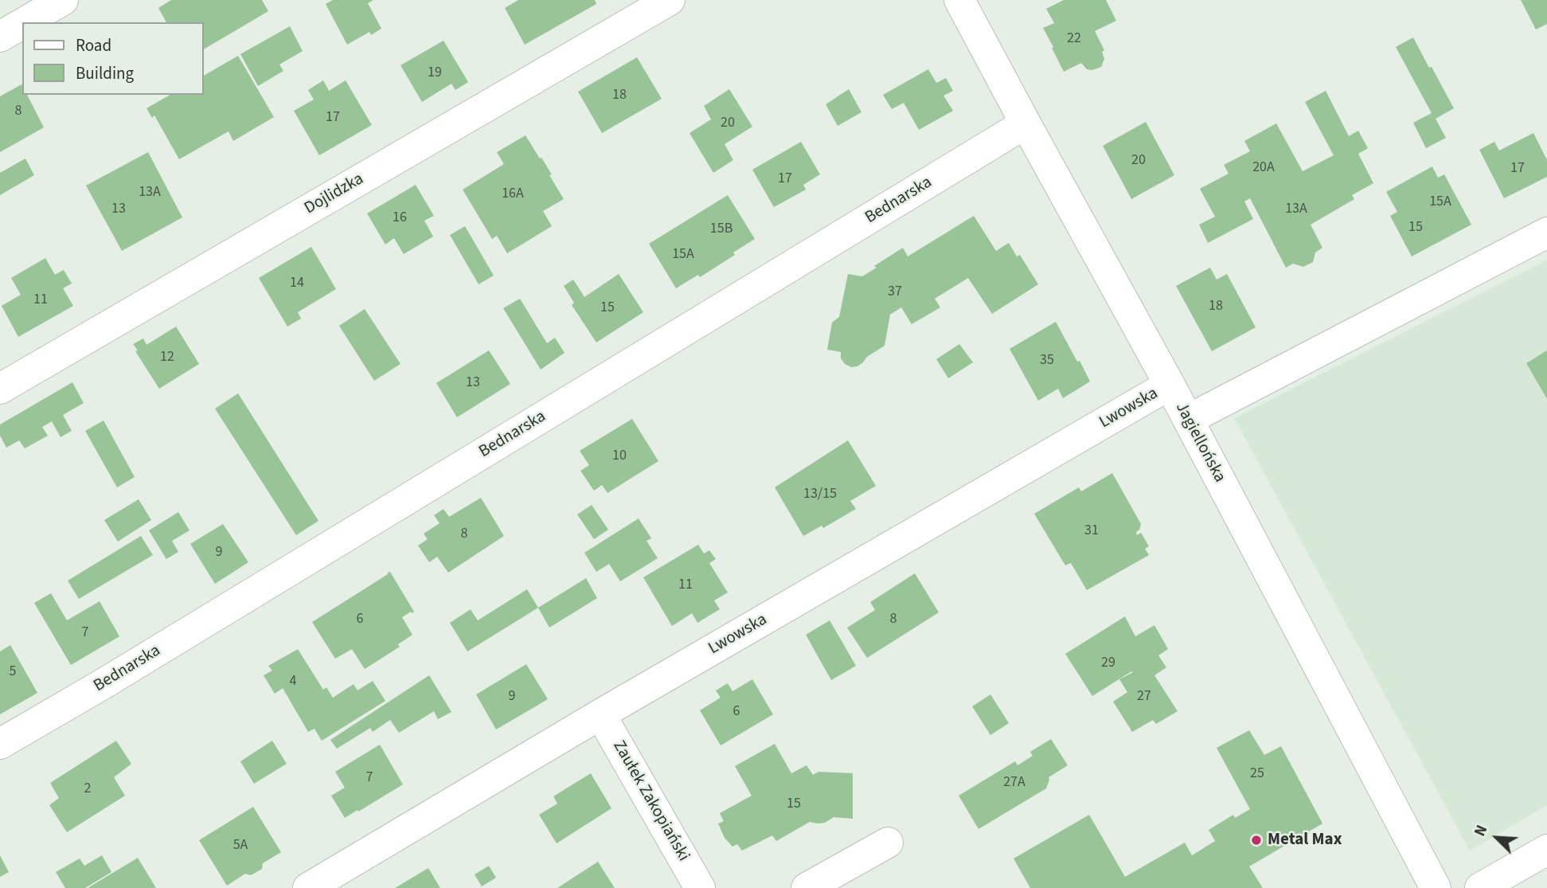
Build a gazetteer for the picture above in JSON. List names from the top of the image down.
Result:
{
  "streets": {
    "street": [
      "Dojlidzka",
      "Bednarska",
      "Lwowska",
      "Jagiellońska",
      "Zaułek Zakopiański"
    ]
  },
  "crossings": [
    ["Bednarska", "Jagiellońska"],
    ["Lwowska", "Jagiellońska"],
    ["Lwowska", "Zaułek Zakopiański"]
  ],
  "places": ["Metal Max"],
  "house_numbers": [
    "22",
    "19",
    "18",
    "8",
    "17",
    "20",
    "20",
    "20A",
    "17",
    "17",
    "13A",
    "16A",
    "15A",
    "13",
    "13A",
    "16",
    "15",
    "15B",
    "15A",
    "14",
    "37",
    "11",
    "18",
    "15",
    "12",
    "35",
    "13",
    "10",
    "13/15",
    "31",
    "8",
    "9",
    "11",
    "6",
    "8",
    "7",
    "29",
    "5",
    "4",
    "9",
    "27",
    "6",
    "25",
    "7",
    "27A",
    "2",
    "15",
    "5A"
  ],
  "legend": ["Road", "Building"],
  "north": "top left"
}
